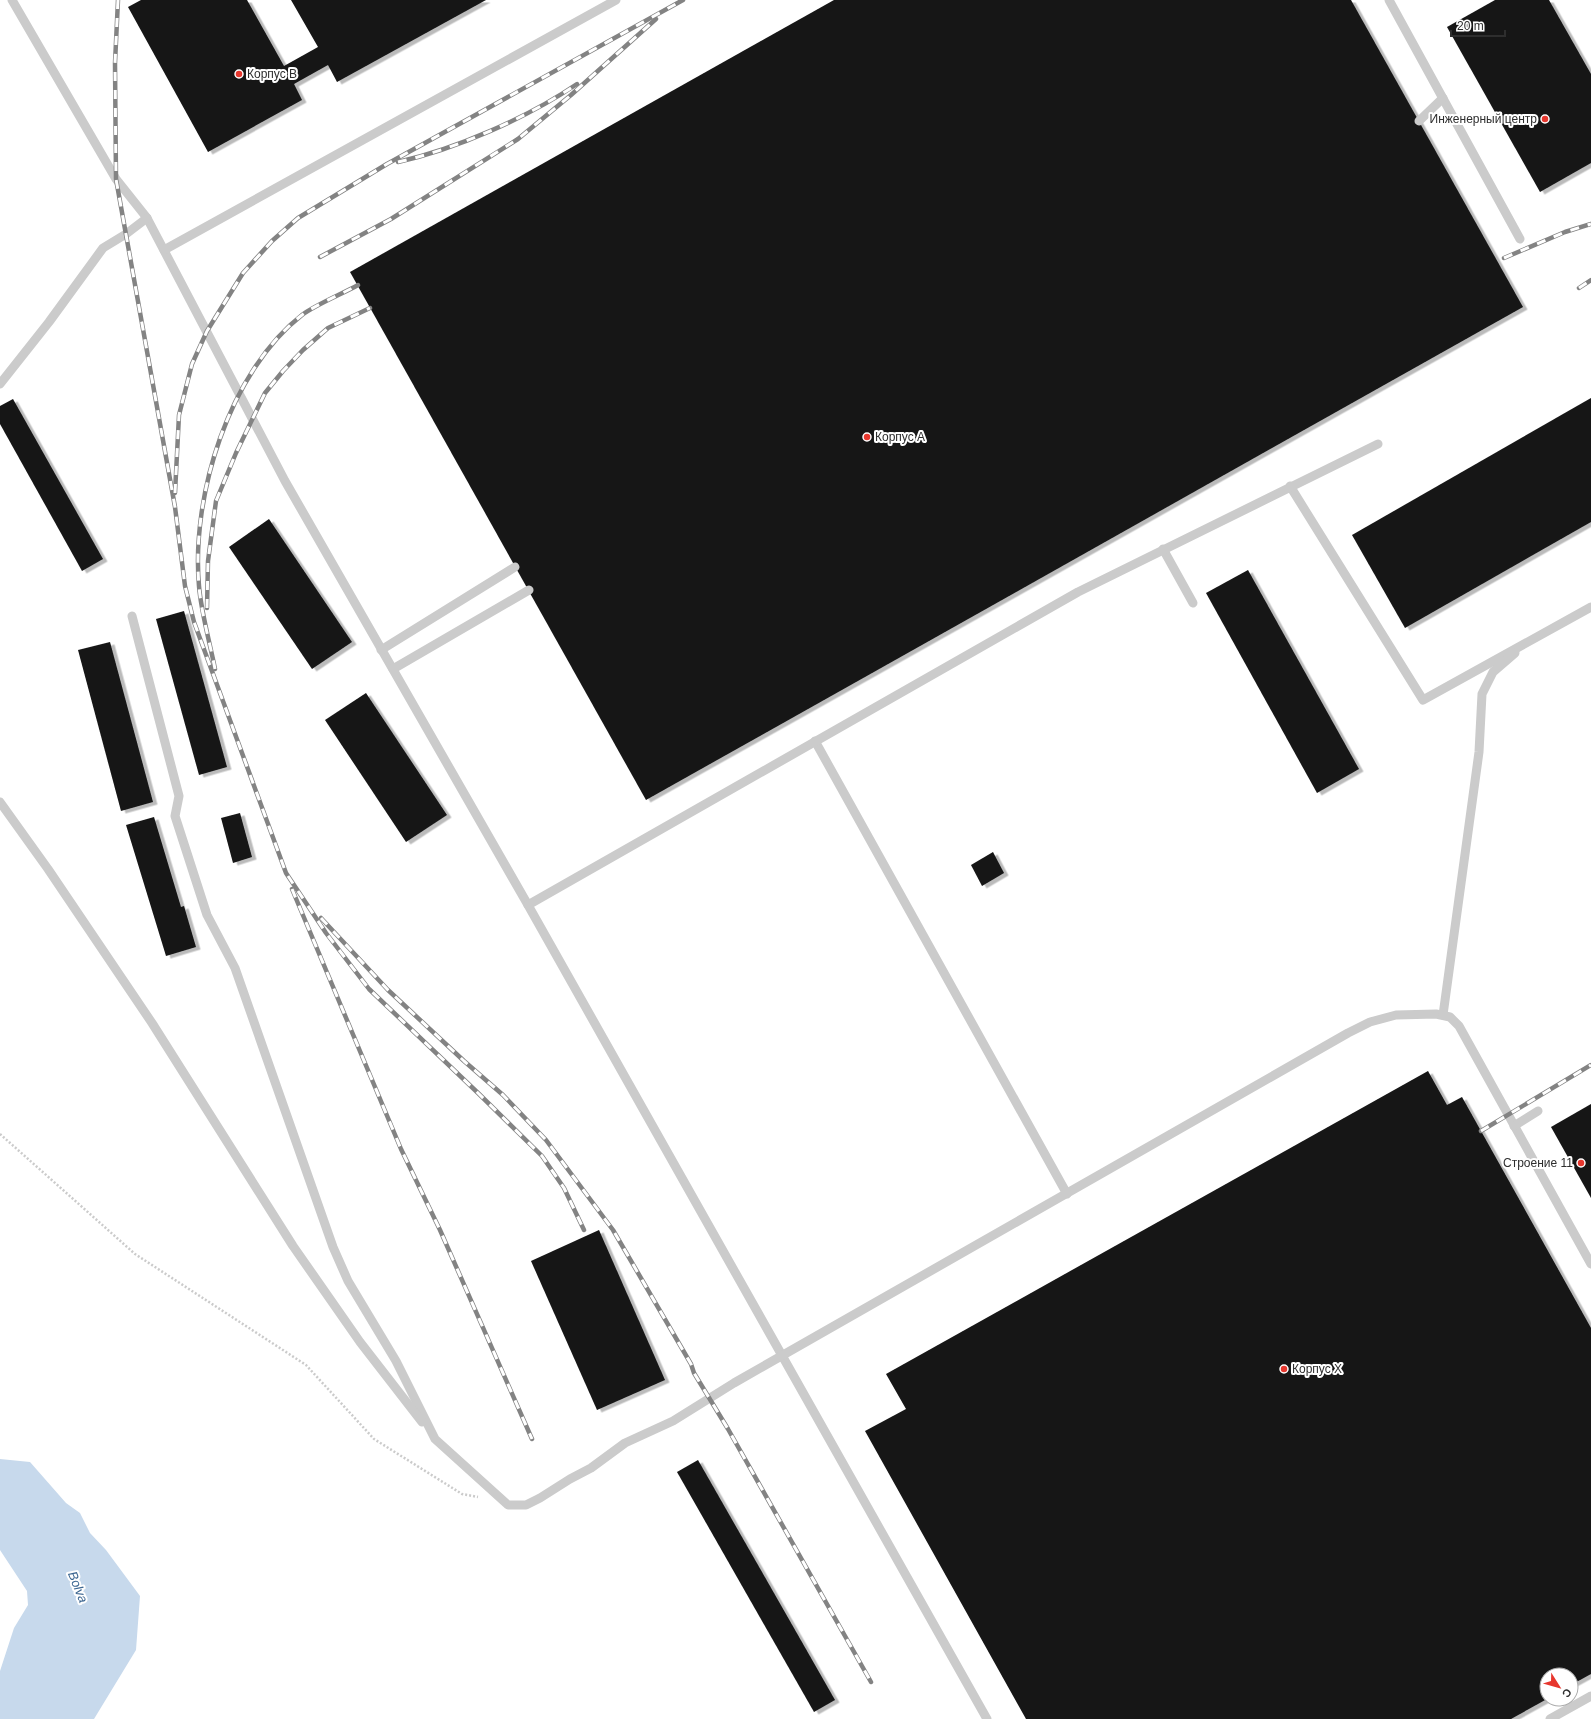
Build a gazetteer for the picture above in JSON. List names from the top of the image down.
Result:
{
  "water": ["Bolva"],
  "places": [
    "Корпус В",
    "Инженерный центр",
    "Корпус А",
    "Строение 11",
    "Корпус Х"
  ],
  "scale_bar": "20 m",
  "north": "bottom right"
}
